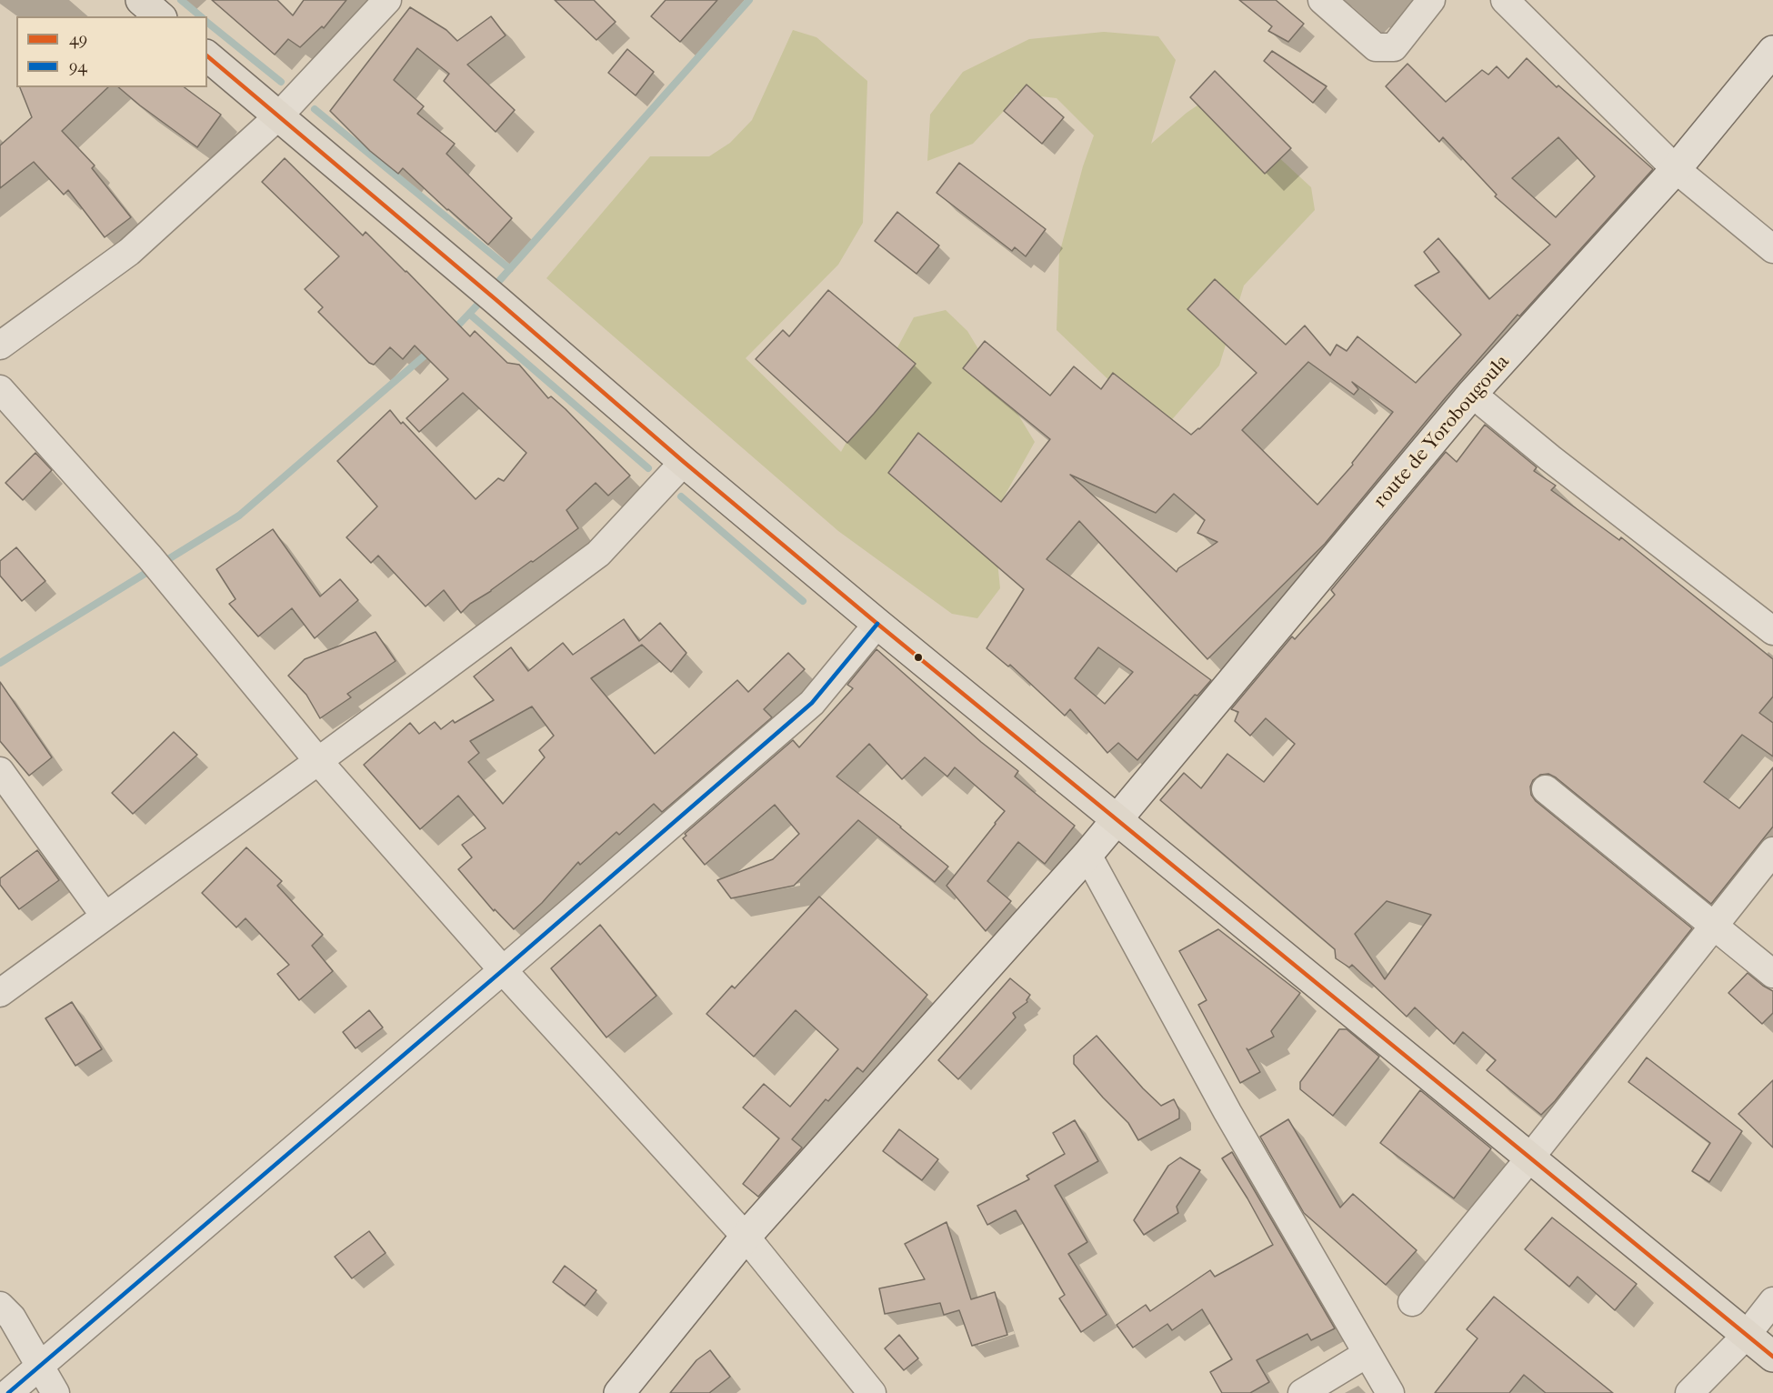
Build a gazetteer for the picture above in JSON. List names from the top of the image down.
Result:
{
  "streets": {
    "main road": ["route de Yorobougoula"]
  },
  "lines": ["transit line 49", "transit line 94"],
  "legend": ["49", "94"]
}
